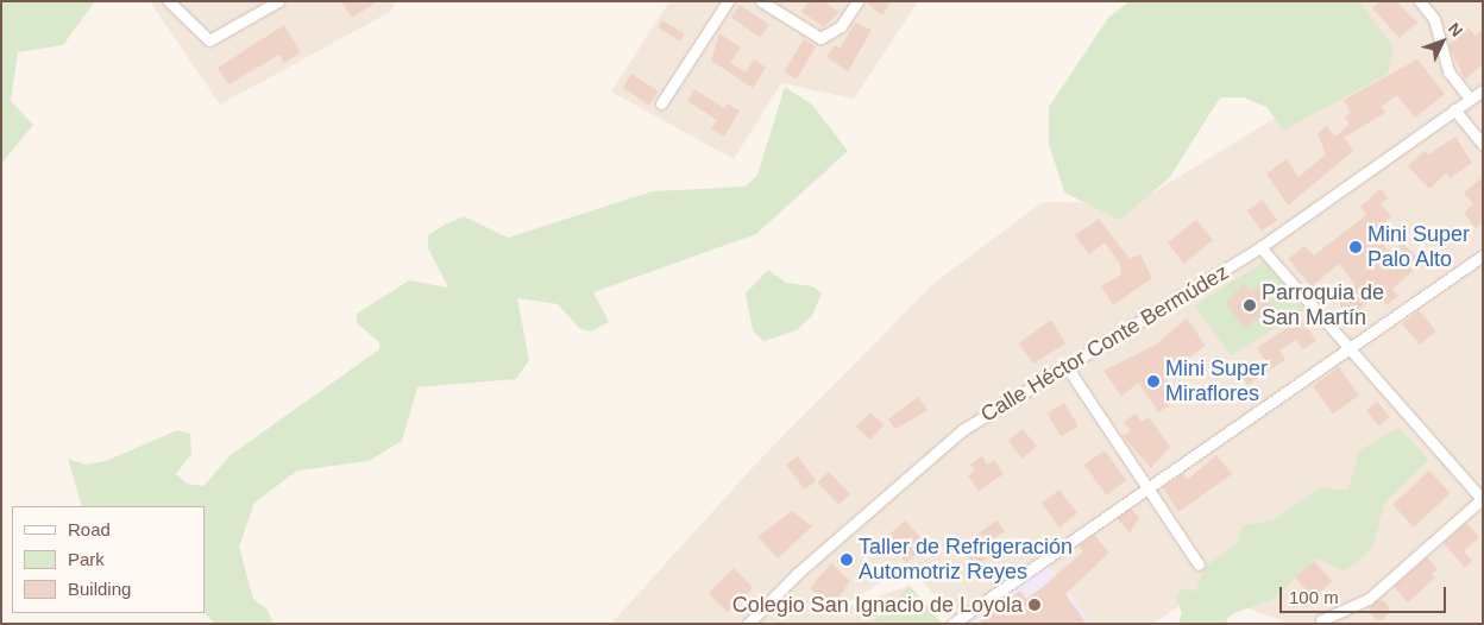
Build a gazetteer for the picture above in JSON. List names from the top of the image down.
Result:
{
  "streets": {
    "street": ["Calle Héctor Conte Bermúdez"]
  },
  "places": [
    "Mini Super Palo Alto",
    "Parroquia de San Martín",
    "Mini Super Miraflores",
    "Taller de Refrigeración Automotriz Reyes",
    "Colegio San Ignacio de Loyola"
  ],
  "legend": ["Road", "Park", "Building"],
  "scale_bar": "100 m",
  "north": "top right"
}
